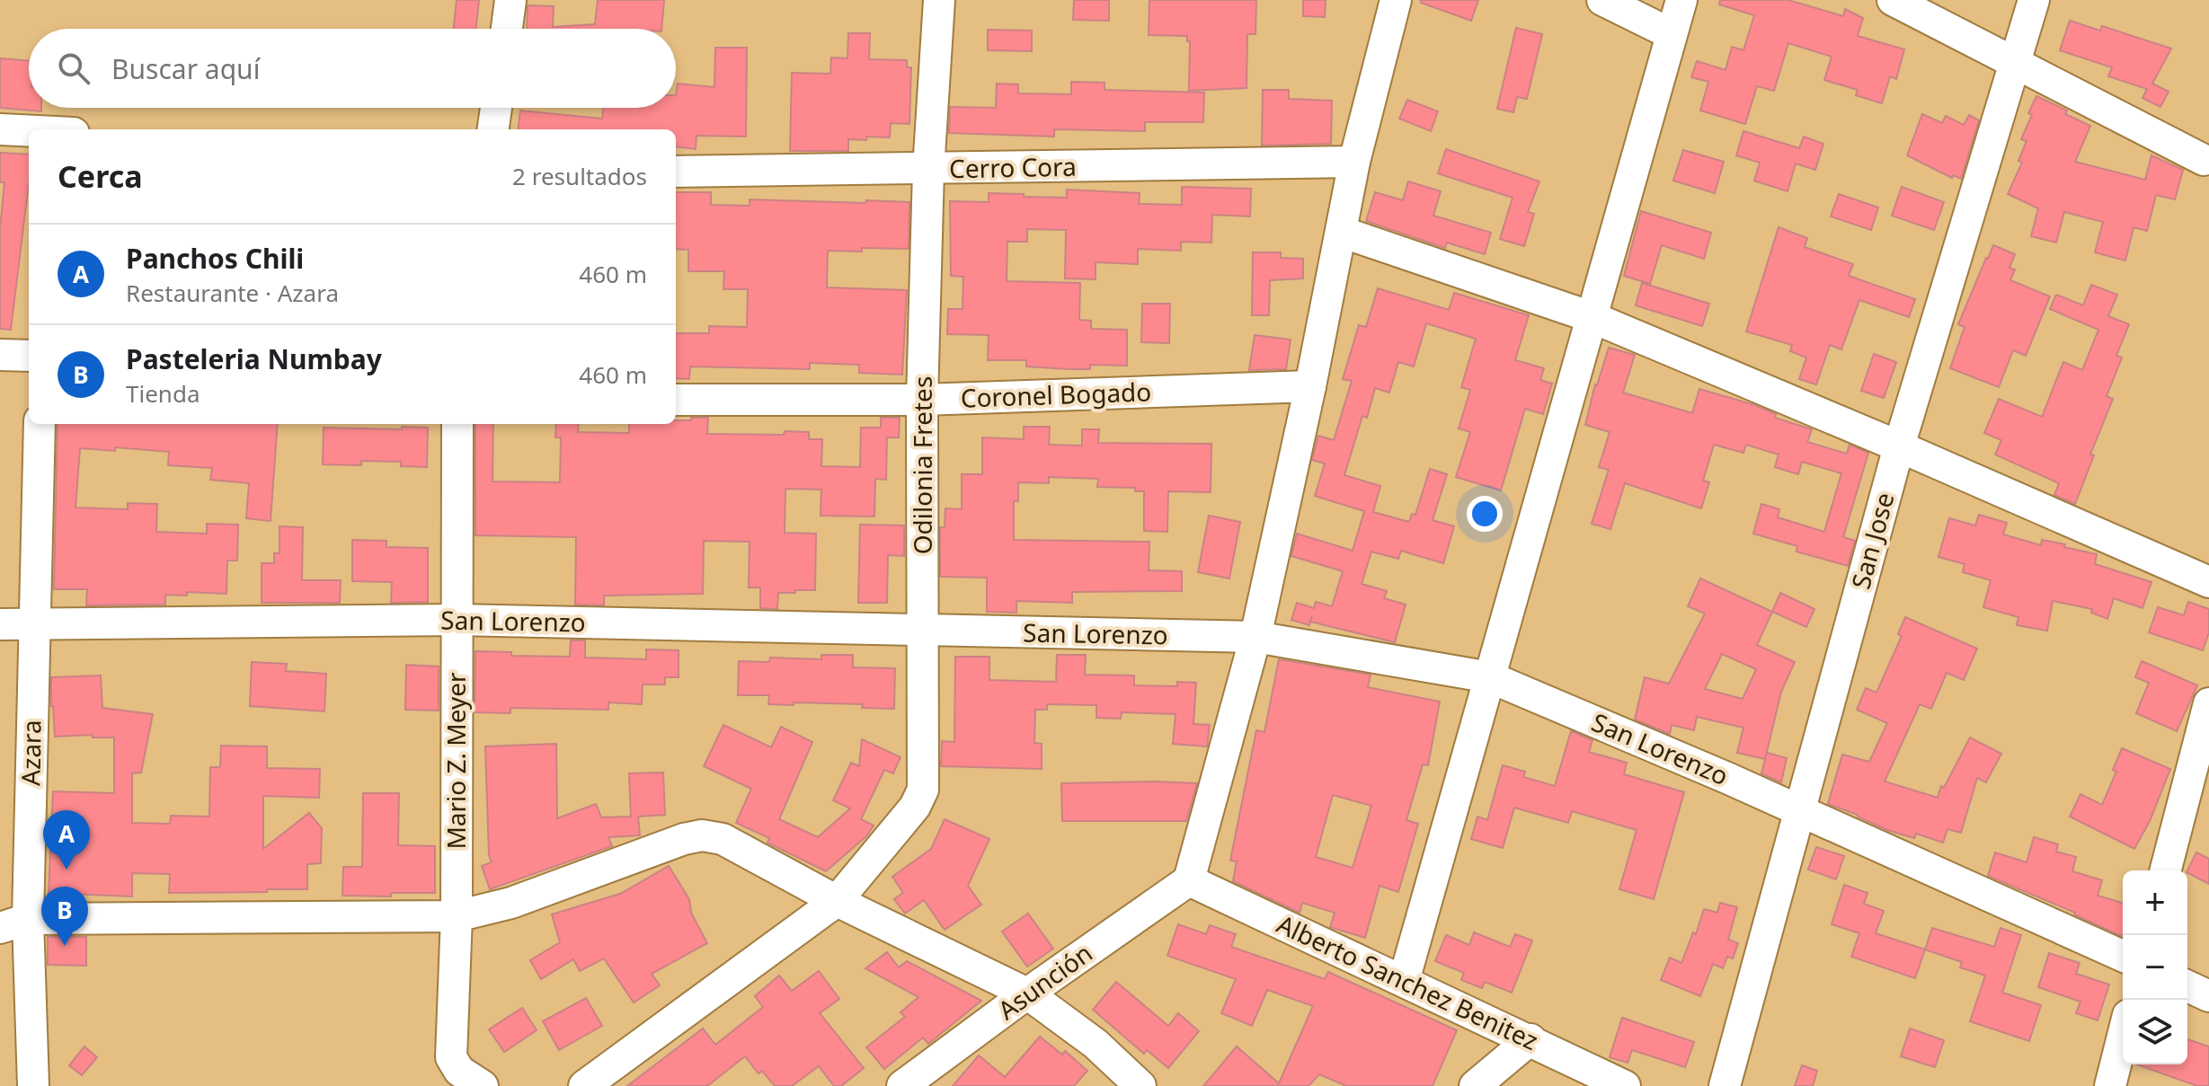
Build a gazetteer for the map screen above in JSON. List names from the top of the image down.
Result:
{
  "streets": {
    "street": [
      "Cerro Cora",
      "Coronel Bogado",
      "Odilonia Fretes",
      "San Jose",
      "San Lorenzo",
      "Azara",
      "Mario Z. Meyer",
      "Asunción",
      "Alberto Sanchez Benitez"
    ]
  },
  "crossings": [
    ["Cerro Cora", "Odilonia Fretes"],
    ["Coronel Bogado", "Odilonia Fretes"],
    ["Odilonia Fretes", "San Lorenzo"],
    ["San Jose", "San Lorenzo"],
    ["San Lorenzo", "Azara"],
    ["San Lorenzo", "Mario Z. Meyer"],
    ["Asunción", "Alberto Sanchez Benitez"]
  ],
  "page": {
    "search": "Buscar aquí",
    "heading": ["Cerca", "2 resultados"],
    "list": [
      {
        "mark": "A",
        "name": "Panchos Chili",
        "note": "Restaurante · Azara",
        "value": "460 m"
      },
      {
        "mark": "B",
        "name": "Pasteleria Numbay",
        "note": "Tienda",
        "value": "460 m"
      }
    ],
    "pins": ["A", "B"],
    "map_buttons": ["+", "−"]
  }
}
